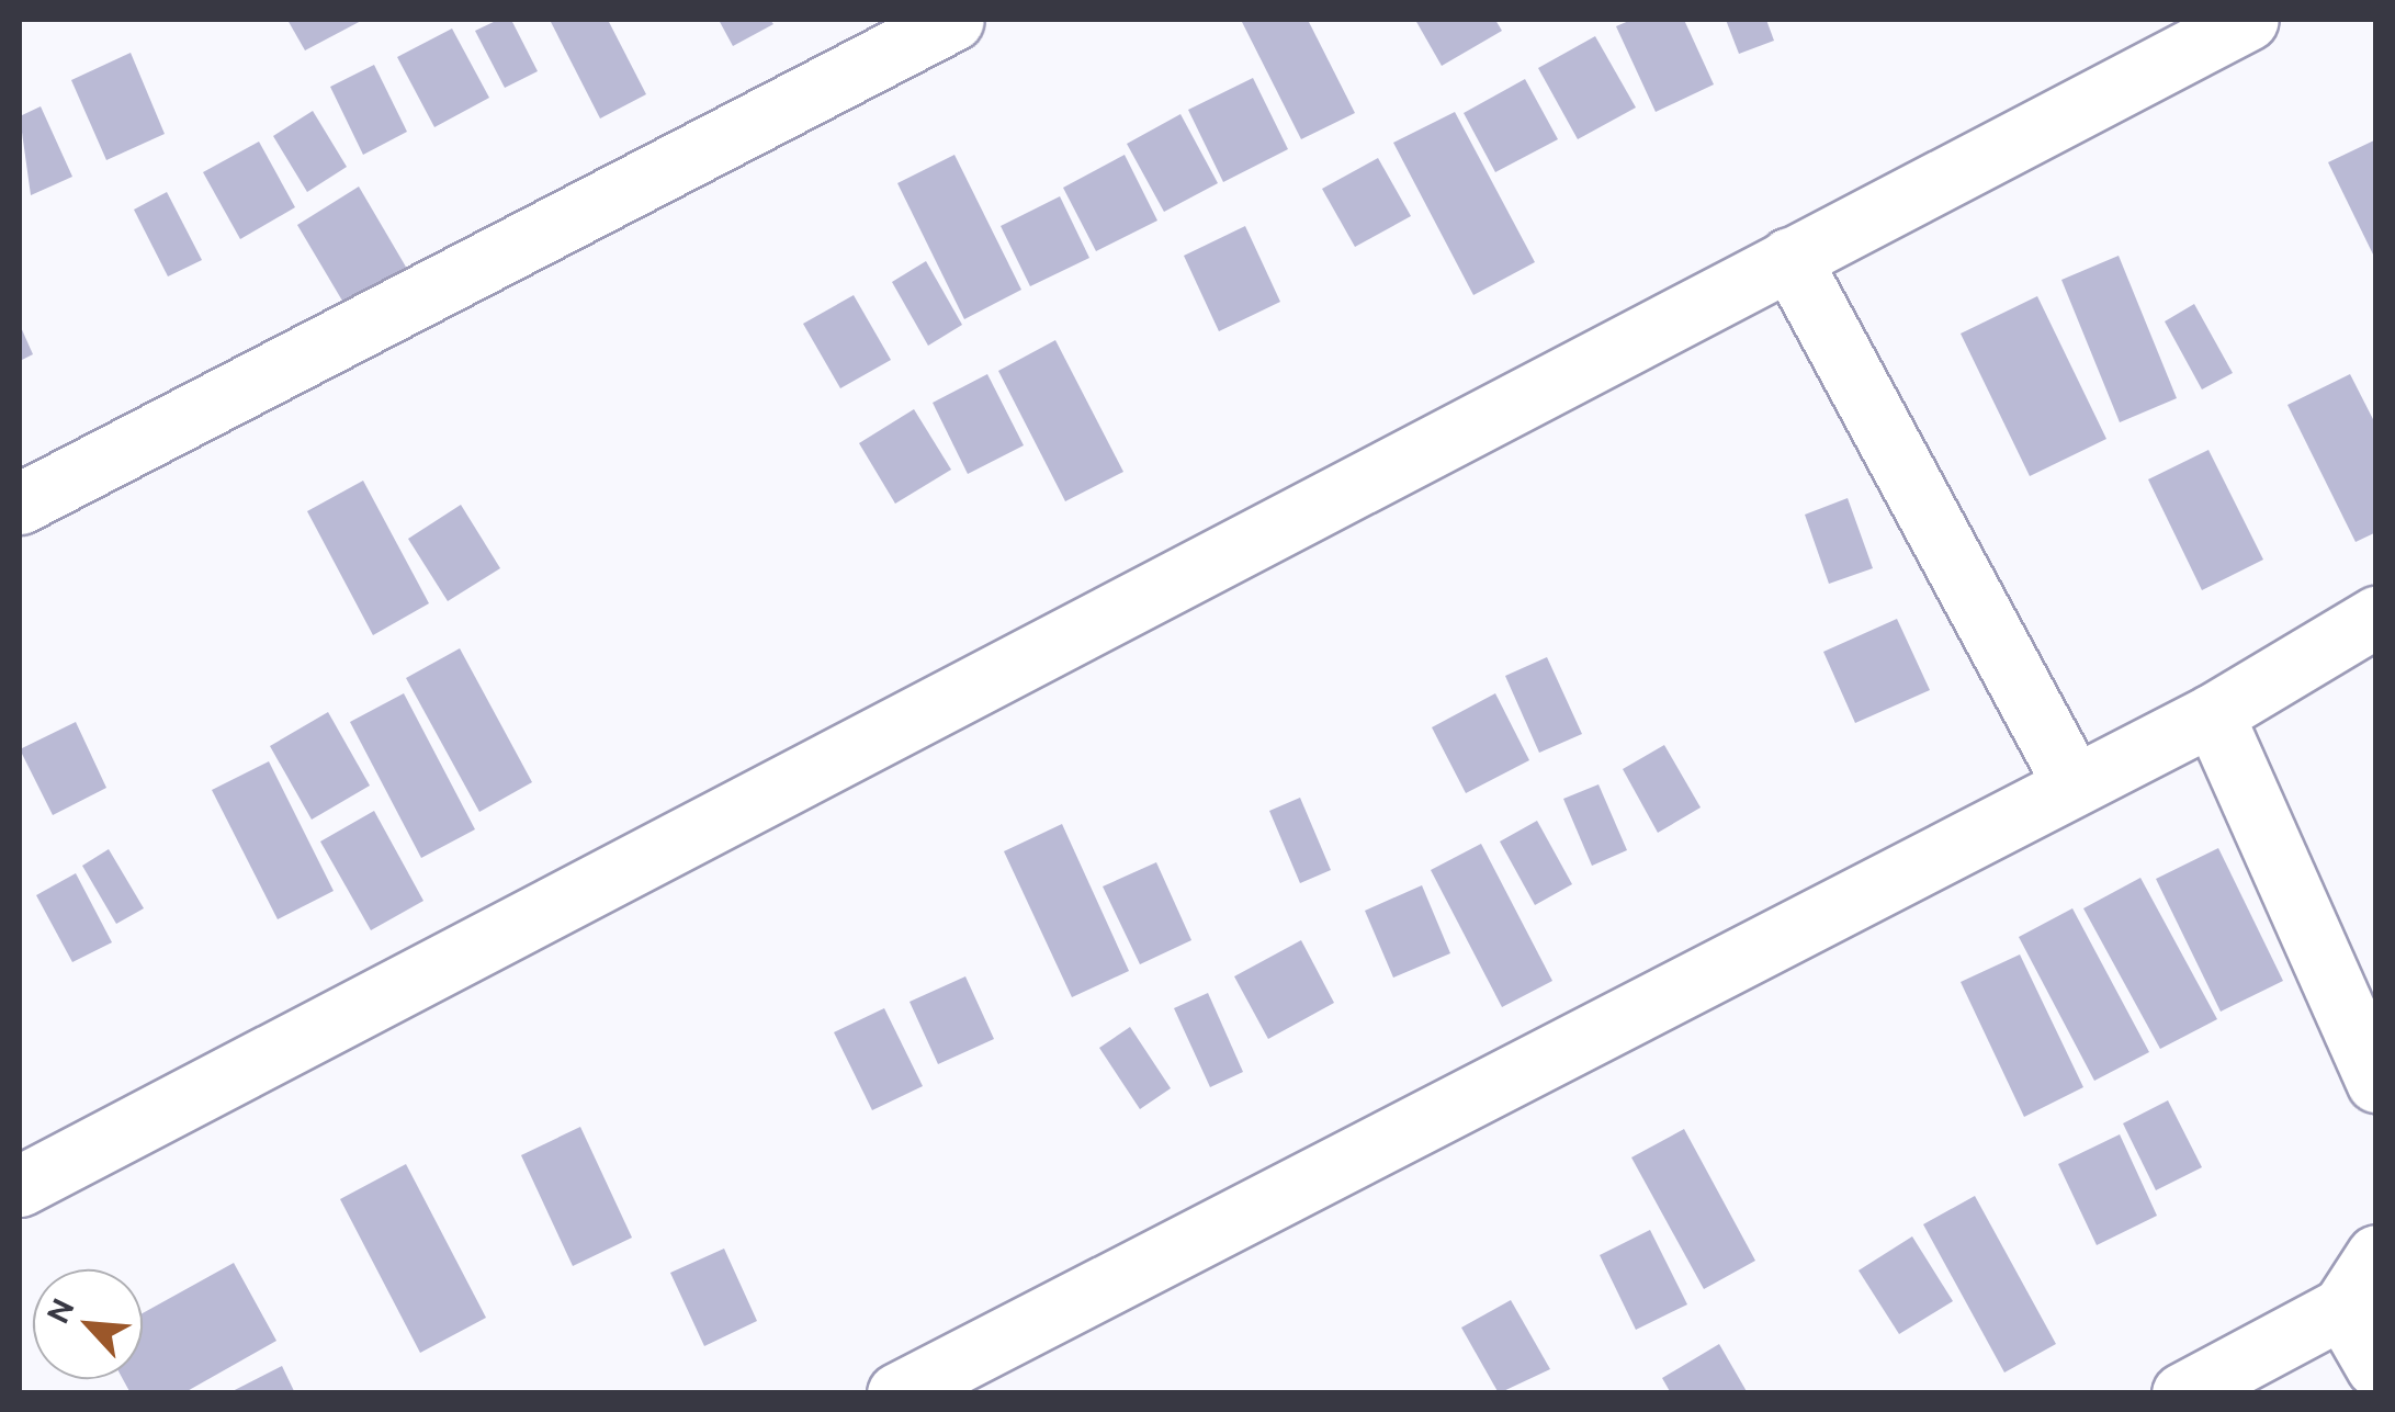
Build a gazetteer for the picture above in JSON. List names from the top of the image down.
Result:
{
  "north": "top left"
}
